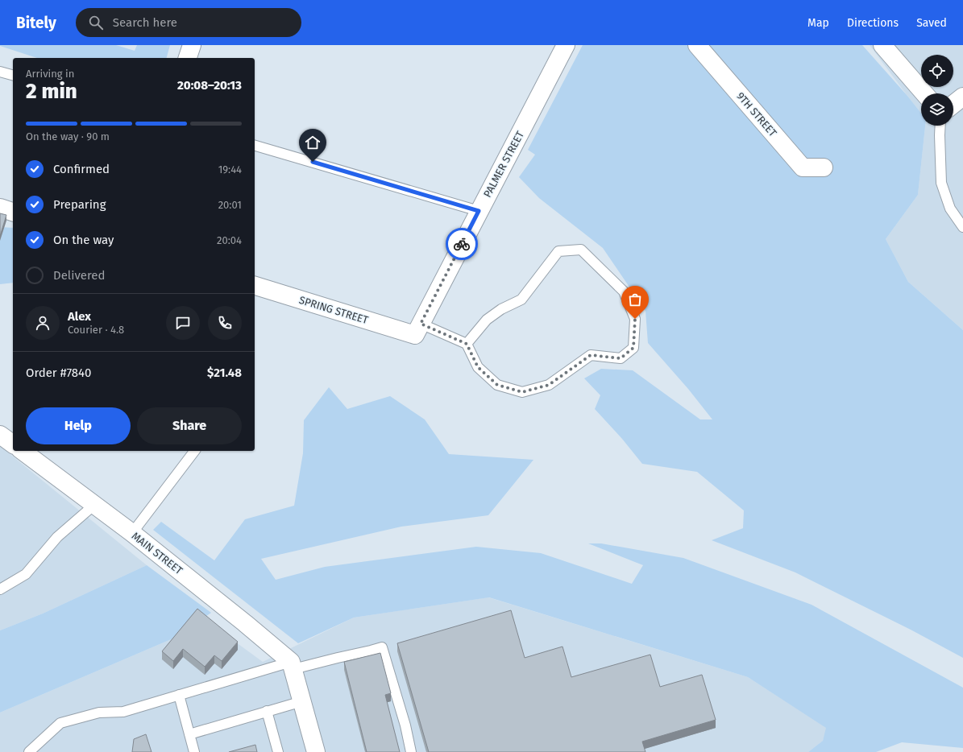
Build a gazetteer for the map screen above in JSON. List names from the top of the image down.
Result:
{
  "streets": {
    "street": [
      "9TH STREET",
      "PALMER STREET",
      "SPRING STREET",
      "MAIN STREET"
    ]
  },
  "crossings": [
    ["PALMER STREET", "SPRING STREET"]
  ],
  "page": {
    "header": "Bitely",
    "search": "Search here",
    "nav": ["Map", "Directions", "Saved"],
    "heading": ["2 min", "Arriving in", "20:08–20:13"],
    "panel": [
      "Alex",
      "Courier · 4.8",
      "Order #7840",
      "$21.48"
    ],
    "bar": "On the way · 90 m",
    "list": [
      ["Confirmed", "19:44"],
      ["Preparing", "20:01"],
      ["On the way", "20:04"],
      "Delivered"
    ],
    "buttons": ["Help", "Share"]
  }
}
